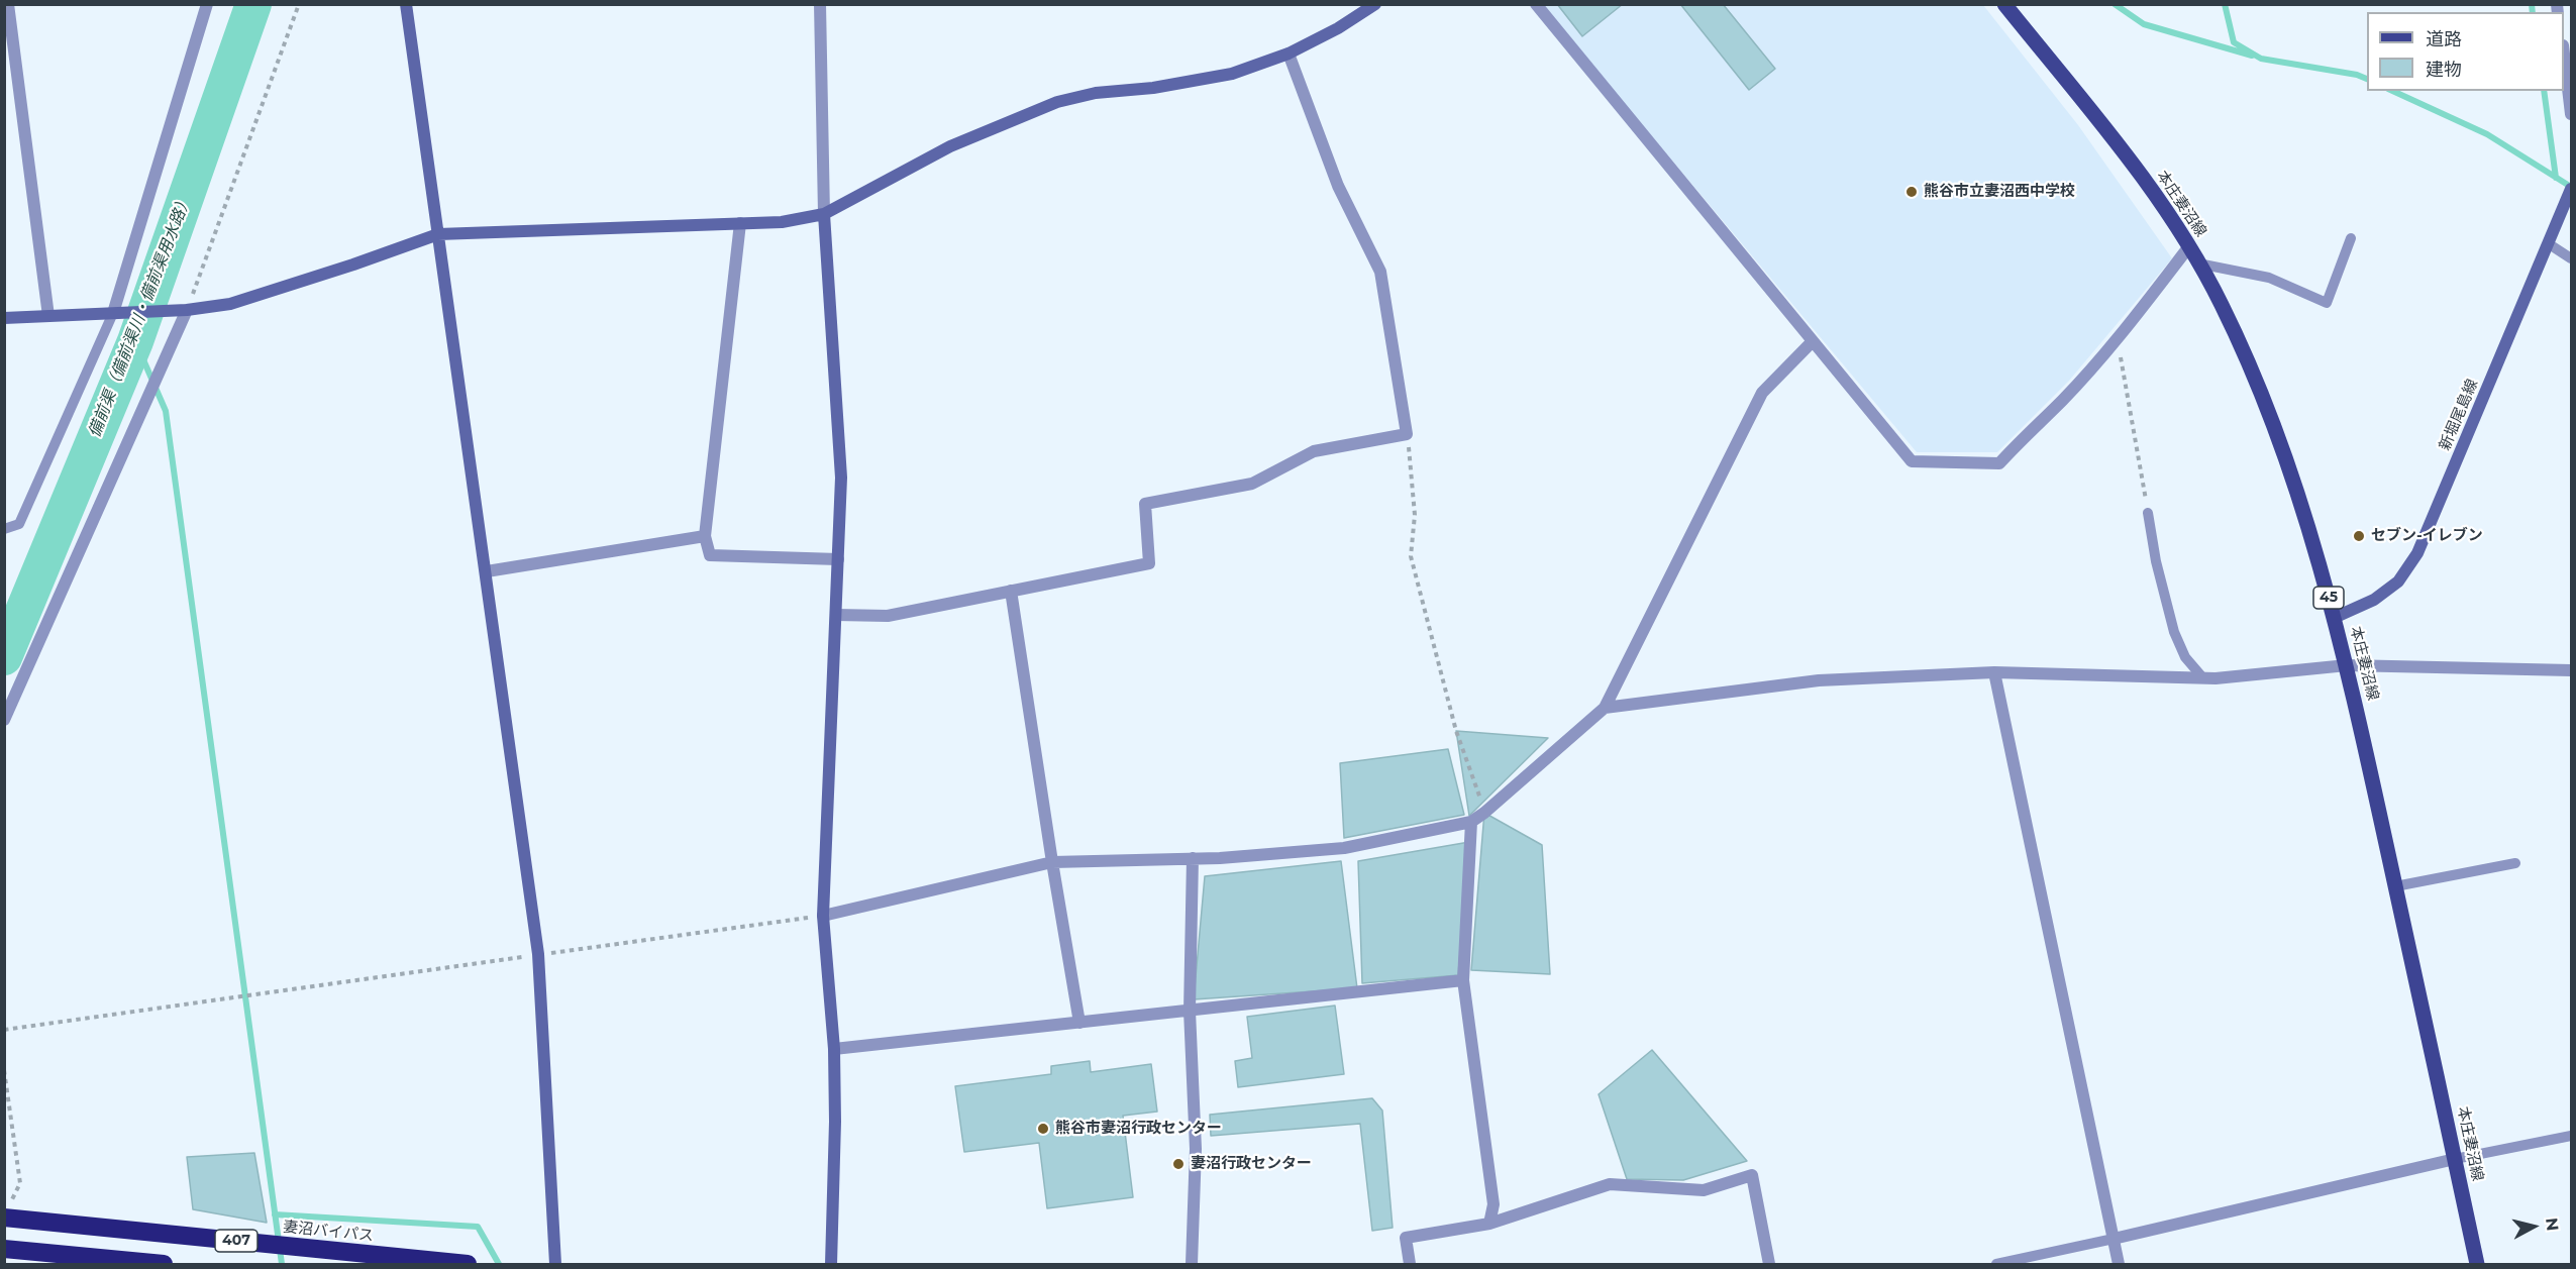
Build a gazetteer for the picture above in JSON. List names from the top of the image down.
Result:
{
  "streets": {
    "highway": ["妻沼バイパス", "407"],
    "main road": ["本庄妻沼線", "45"],
    "street": ["新堀尾島線"]
  },
  "crossings": [
    ["本庄妻沼線", "新堀尾島線"]
  ],
  "water": ["備前渠（備前渠川・備前渠用水路）"],
  "places": [
    "熊谷市立妻沼西中学校",
    "セブン-イレブン",
    "熊谷市妻沼行政センター",
    "妻沼行政センター"
  ],
  "legend": ["道路", "建物"],
  "north": "right"
}
